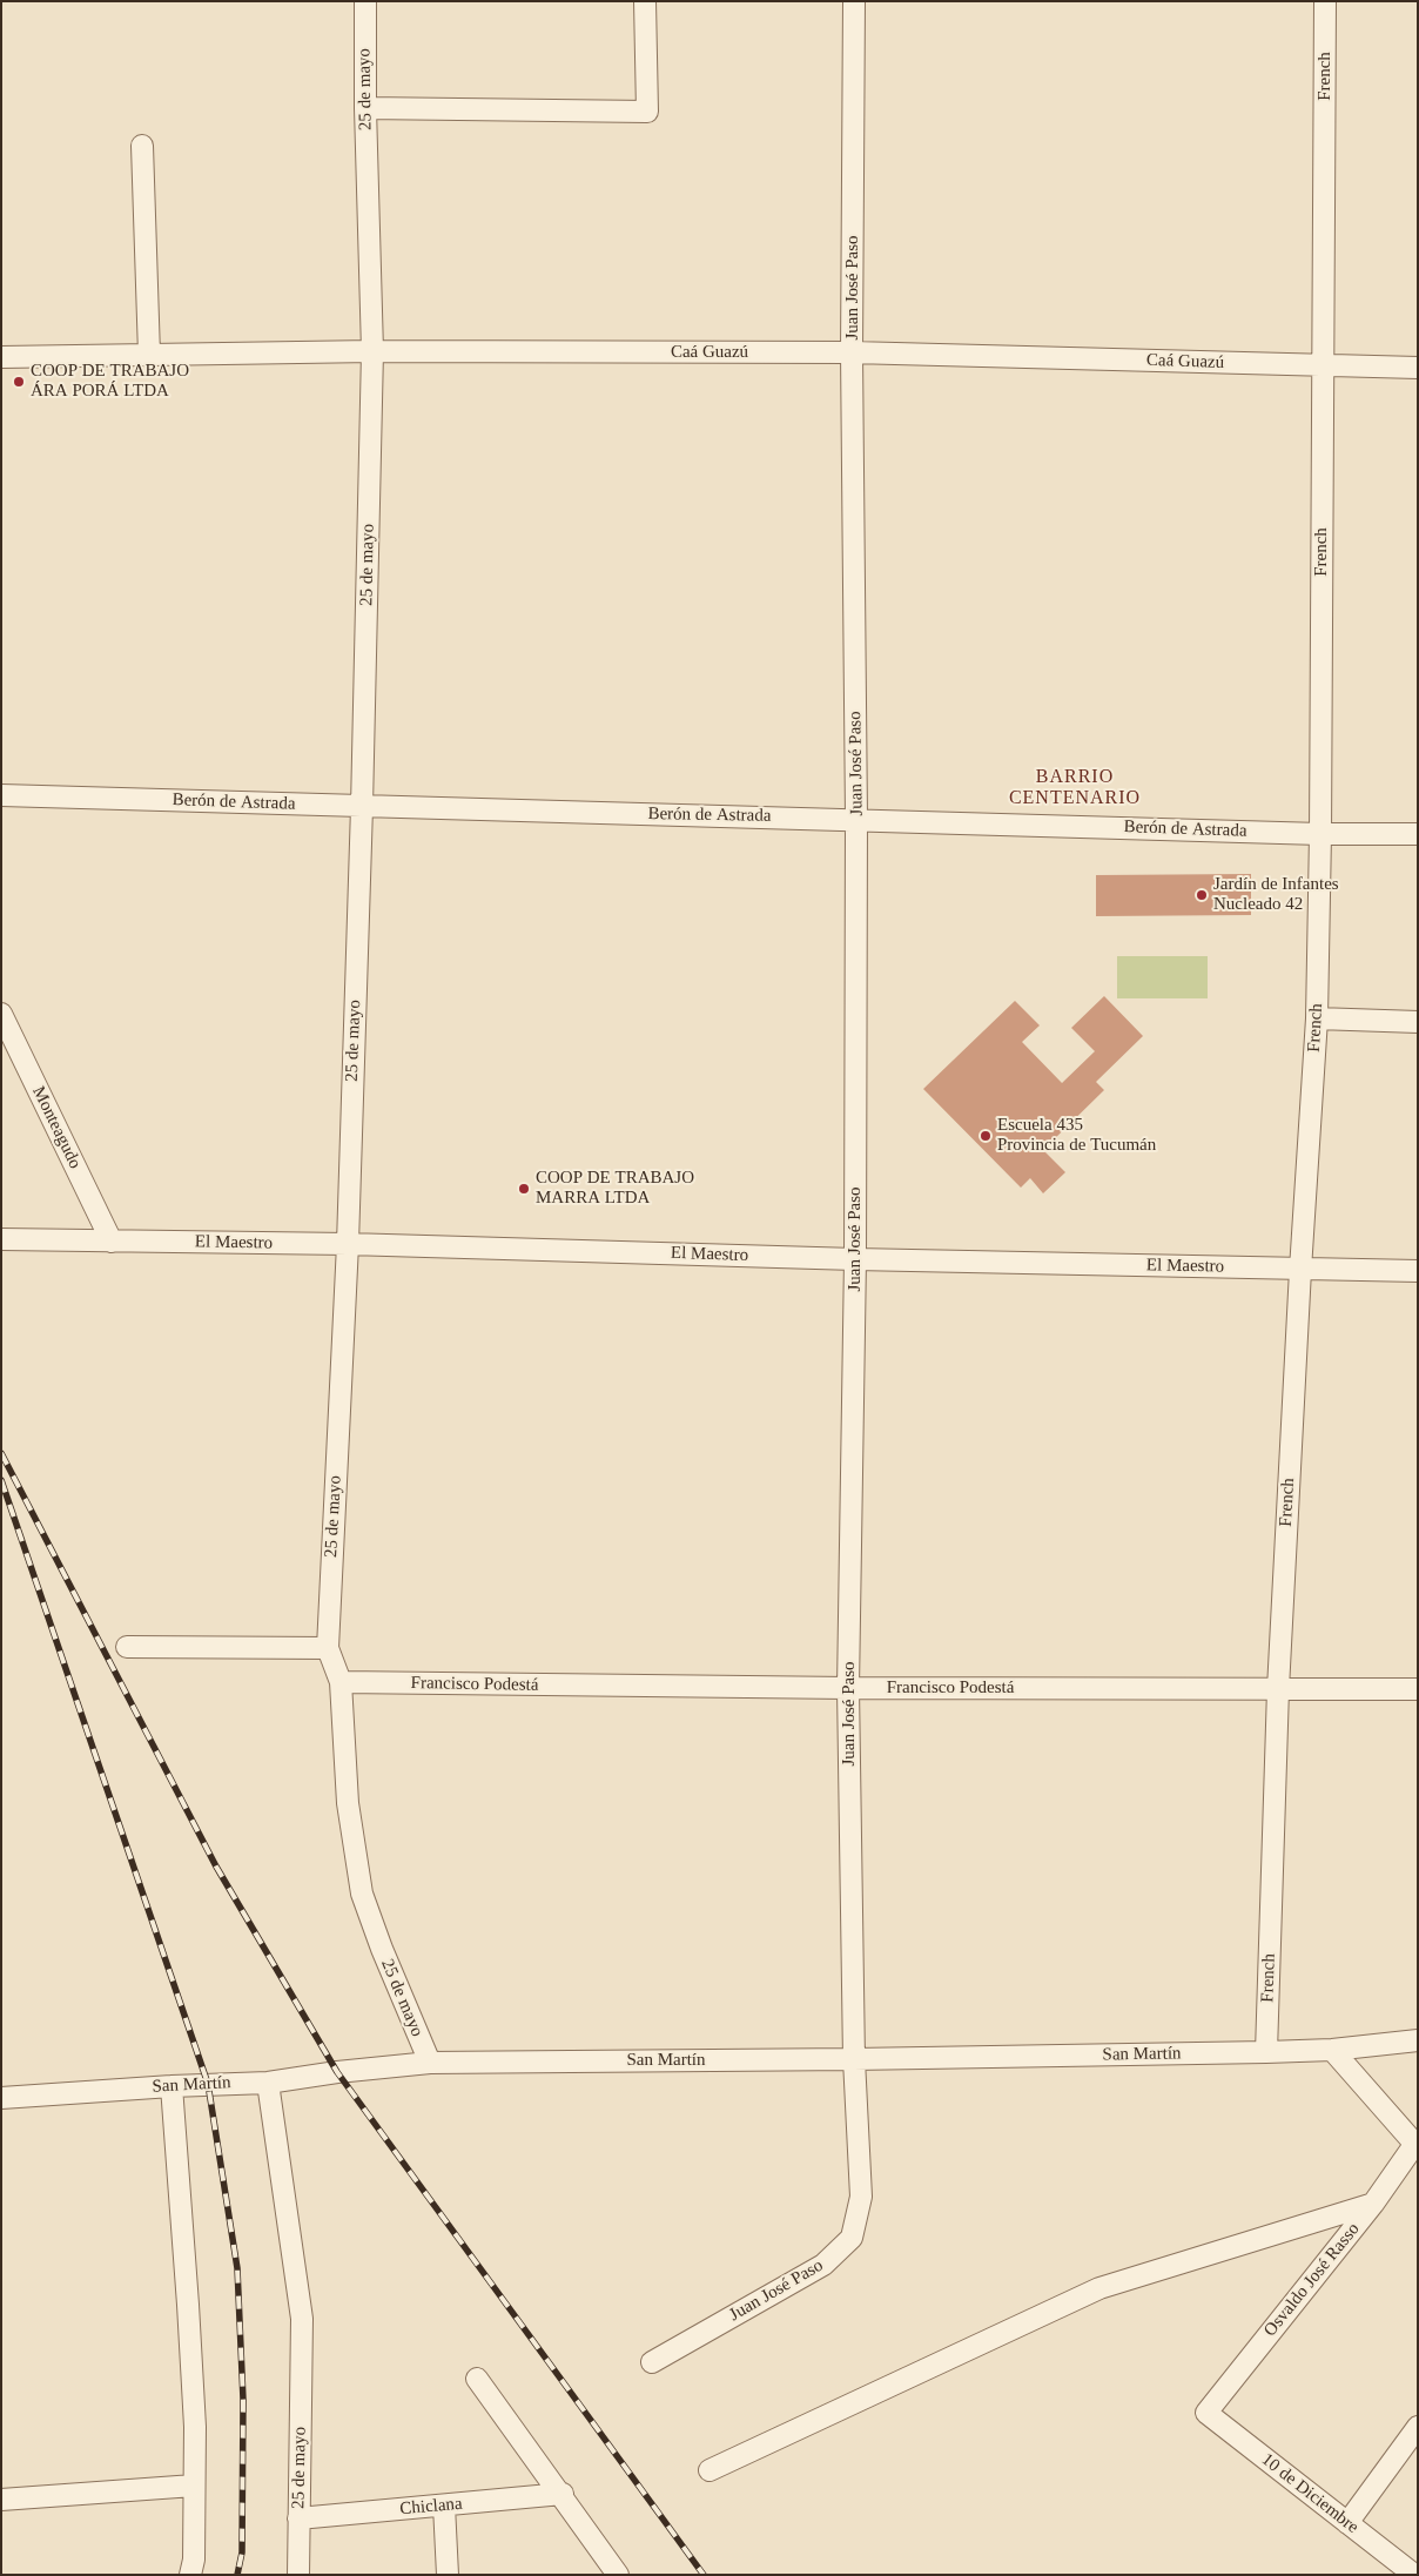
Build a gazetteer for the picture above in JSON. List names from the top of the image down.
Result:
{
  "streets": {
    "street": [
      "French",
      "25 de mayo",
      "Juan José Paso",
      "Caá Guazú",
      "Berón de Astrada",
      "Monteagudo",
      "El Maestro",
      "Francisco Podestá",
      "San Martín",
      "Osvaldo José Rasso",
      "10 de Diciembre",
      "Chiclana"
    ]
  },
  "crossings": [
    ["French", "Caá Guazú"],
    ["French", "Berón de Astrada"],
    ["French", "El Maestro"],
    ["French", "Francisco Podestá"],
    ["French", "San Martín"],
    ["25 de mayo", "Caá Guazú"],
    ["25 de mayo", "Berón de Astrada"],
    ["25 de mayo", "El Maestro"],
    ["25 de mayo", "Francisco Podestá"],
    ["25 de mayo", "San Martín"],
    ["25 de mayo", "Chiclana"],
    ["Juan José Paso", "Caá Guazú"],
    ["Juan José Paso", "Berón de Astrada"],
    ["Juan José Paso", "El Maestro"],
    ["Juan José Paso", "Francisco Podestá"],
    ["Juan José Paso", "San Martín"],
    ["Monteagudo", "El Maestro"],
    ["Osvaldo José Rasso", "10 de Diciembre"]
  ],
  "districts": ["BARRIO CENTENARIO"],
  "places": [
    "COOP DE TRABAJO ÁRA PORÁ LTDA",
    "Jardín de Infantes Nucleado 42",
    "Escuela 435 Provincia de Tucumán",
    "COOP DE TRABAJO MARRA LTDA"
  ]
}
